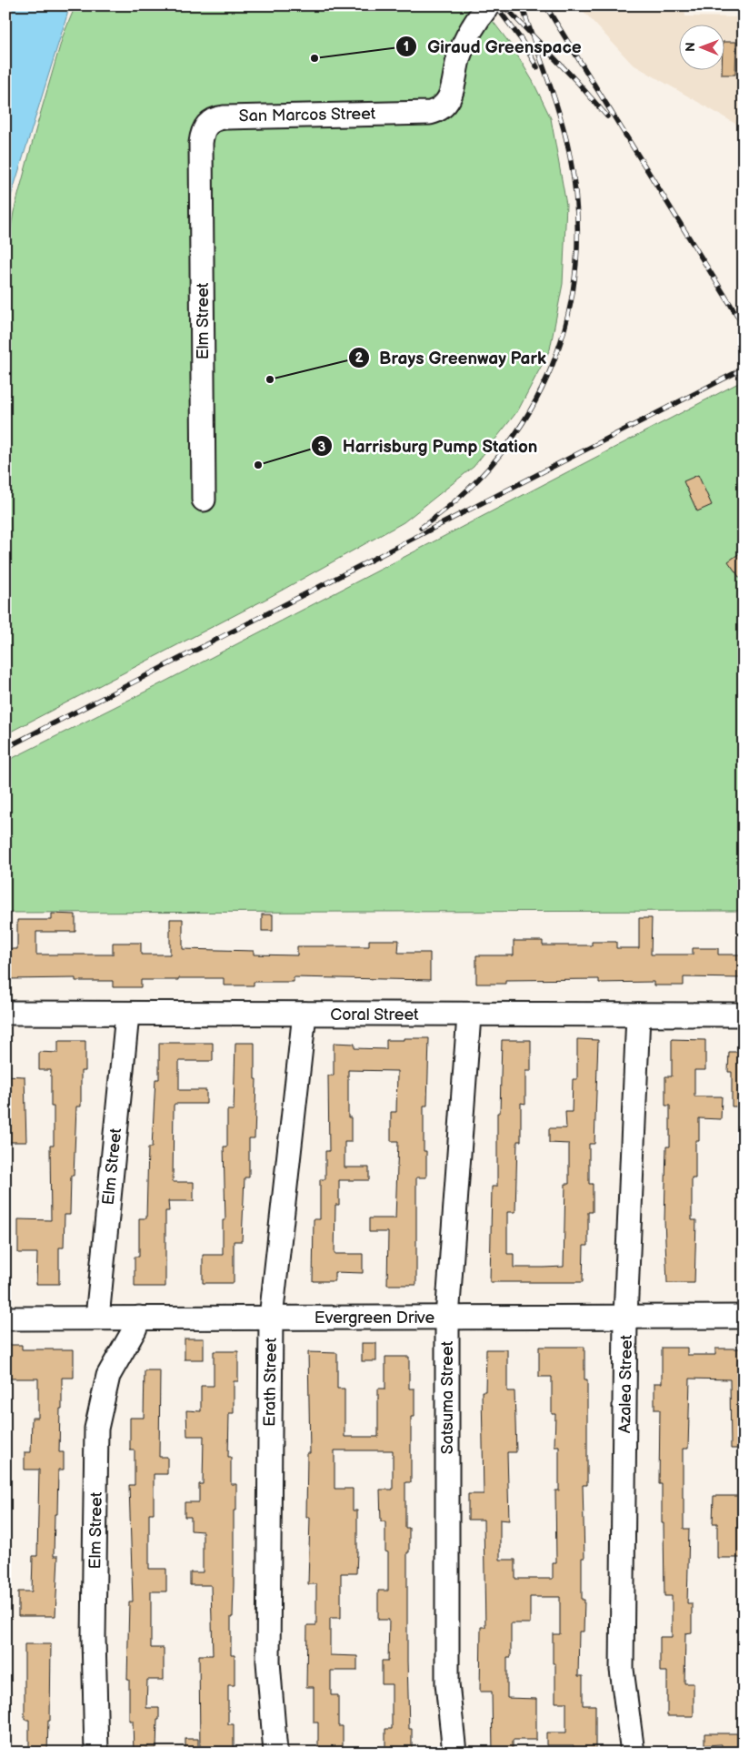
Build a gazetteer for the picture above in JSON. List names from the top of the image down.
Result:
{
  "streets": {
    "street": [
      "San Marcos Street",
      "Elm Street",
      "Coral Street",
      "Evergreen Drive",
      "Erath Street",
      "Azalea Street",
      "Satsuma Street"
    ]
  },
  "crossings": [
    ["San Marcos Street", "Elm Street"],
    ["Elm Street", "Coral Street"],
    ["Elm Street", "Evergreen Drive"],
    ["Coral Street", "Erath Street"],
    ["Coral Street", "Azalea Street"],
    ["Coral Street", "Satsuma Street"],
    ["Evergreen Drive", "Erath Street"],
    ["Evergreen Drive", "Azalea Street"],
    ["Evergreen Drive", "Satsuma Street"]
  ],
  "places": ["Giraud Greenspace", "Brays Greenway Park", "Harrisburg Pump Station"],
  "north": "left"
}
